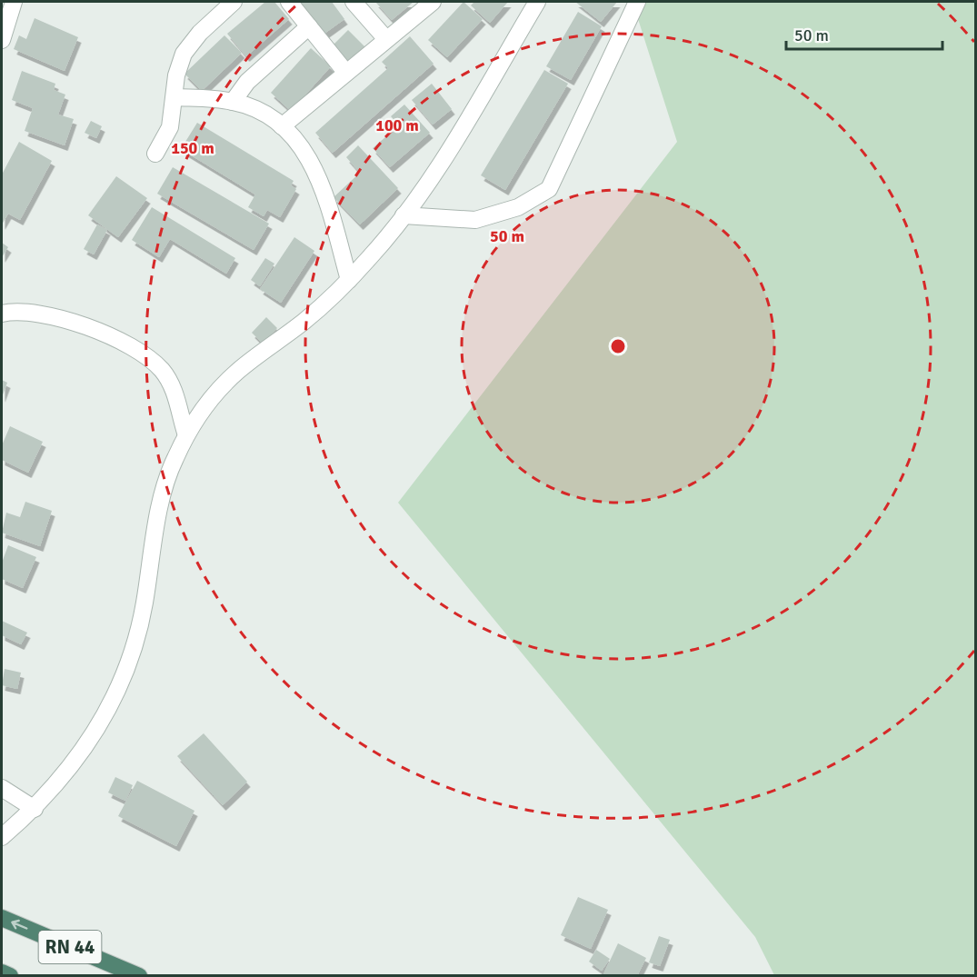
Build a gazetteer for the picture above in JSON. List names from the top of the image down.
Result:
{
  "streets": {
    "highway": ["RN 44"]
  },
  "scale_bar": "50 m",
  "rings": ["100 m", "150 m", "50 m"]
}
